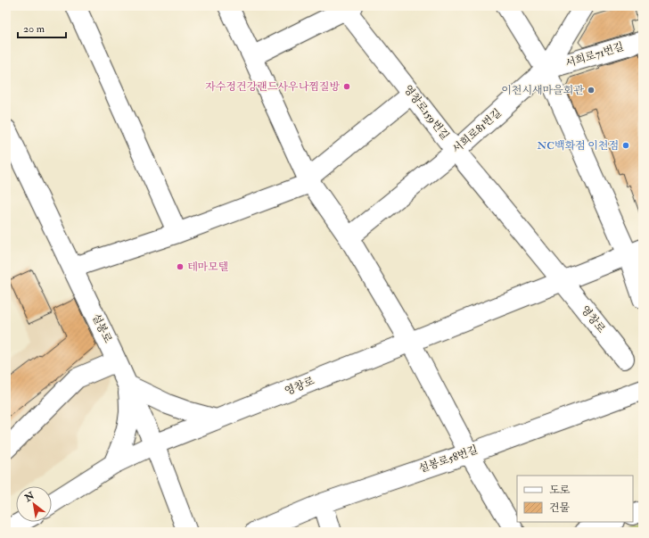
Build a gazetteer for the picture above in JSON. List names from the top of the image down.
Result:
{
  "streets": {
    "street": [
      "서희로71번길",
      "영창로159번길",
      "서희로81번길",
      "영창로",
      "설봉로",
      "설봉로58번길"
    ]
  },
  "crossings": [
    ["서희로71번길", "서희로81번길"],
    ["영창로159번길", "서희로81번길"],
    ["영창로159번길", "영창로"],
    ["영창로", "설봉로"]
  ],
  "places": [
    "자수정건강랜드사우나찜질방",
    "이천시새마을회관",
    "NC백화점 이천점",
    "테마모텔"
  ],
  "legend": ["도로", "건물"],
  "scale_bar": "20 m",
  "north": "top left"
}
